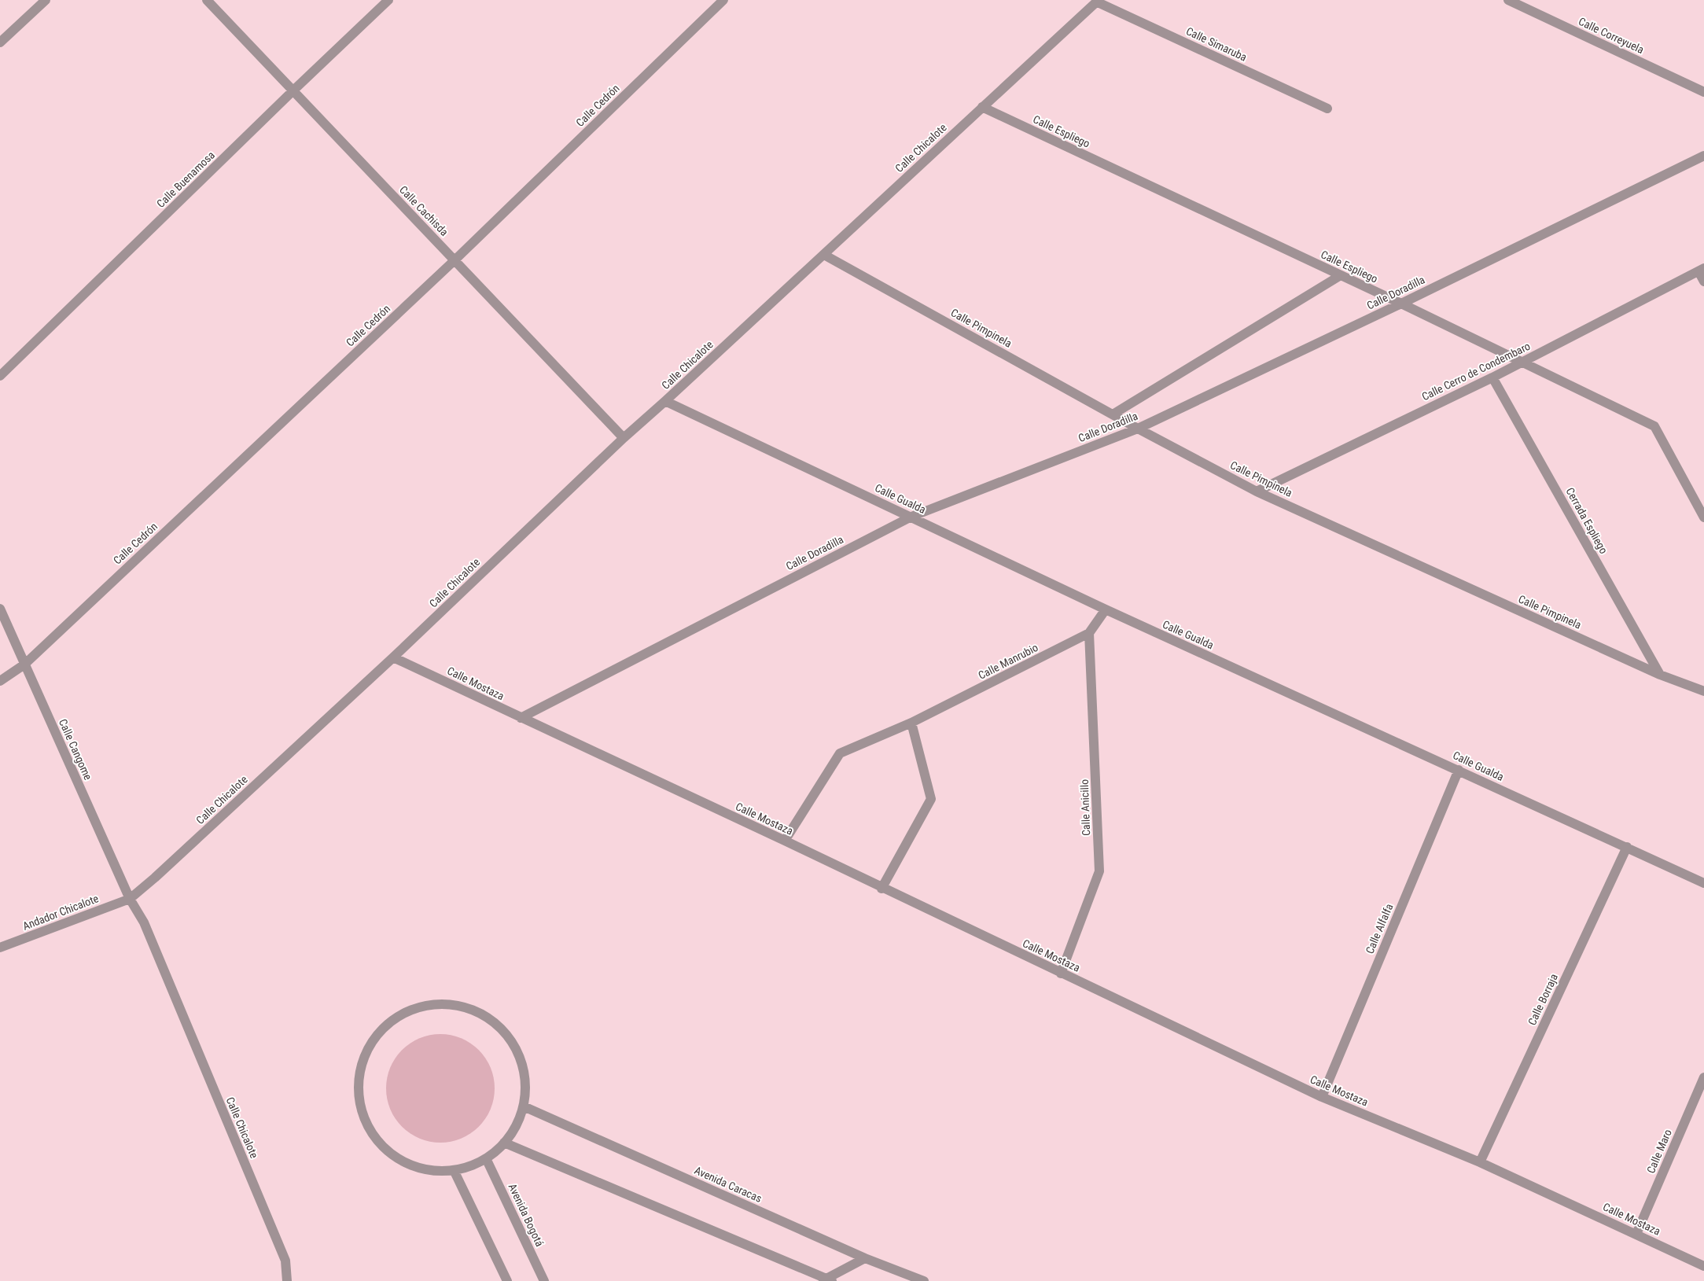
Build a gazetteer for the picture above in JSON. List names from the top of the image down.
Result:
{
  "streets": {
    "street": [
      "Calle Correyuela",
      "Calle Simaruba",
      "Calle Cedrón",
      "Calle Espliego",
      "Calle Chicalote",
      "Calle Buenamosa",
      "Calle Cachisda",
      "Calle Doradilla",
      "Calle Pimpinela",
      "Calle Cerro de Condembaro",
      "Calle Gualda",
      "Cerrada Espliego",
      "Calle Manrubio",
      "Calle Mostaza",
      "Calle Cangome",
      "Calle Anicillo",
      "Andador Chicalote",
      "Calle Alfalfa",
      "Calle Borraja",
      "Calle Maro",
      "Avenida Caracas",
      "Avenida Bogotá"
    ]
  },
  "crossings": [
    ["Calle Simaruba", "Calle Chicalote"],
    ["Calle Cedrón", "Calle Cachisda"],
    ["Calle Cedrón", "Calle Cangome"],
    ["Calle Espliego", "Calle Chicalote"],
    ["Calle Espliego", "Calle Doradilla"],
    ["Calle Espliego", "Calle Cerro de Condembaro"],
    ["Calle Chicalote", "Calle Cachisda"],
    ["Calle Chicalote", "Calle Pimpinela"],
    ["Calle Chicalote", "Calle Gualda"],
    ["Calle Chicalote", "Calle Mostaza"],
    ["Calle Chicalote", "Calle Cangome"],
    ["Calle Chicalote", "Andador Chicalote"],
    ["Calle Buenamosa", "Calle Cachisda"],
    ["Calle Doradilla", "Calle Pimpinela"],
    ["Calle Doradilla", "Calle Gualda"],
    ["Calle Doradilla", "Calle Mostaza"],
    ["Calle Pimpinela", "Calle Cerro de Condembaro"],
    ["Calle Pimpinela", "Cerrada Espliego"],
    ["Calle Cerro de Condembaro", "Cerrada Espliego"],
    ["Calle Gualda", "Calle Manrubio"],
    ["Calle Gualda", "Calle Alfalfa"],
    ["Calle Gualda", "Calle Borraja"],
    ["Calle Manrubio", "Calle Mostaza"],
    ["Calle Manrubio", "Calle Anicillo"],
    ["Calle Mostaza", "Calle Anicillo"],
    ["Calle Mostaza", "Calle Alfalfa"],
    ["Calle Mostaza", "Calle Borraja"],
    ["Calle Mostaza", "Calle Maro"],
    ["Calle Cangome", "Andador Chicalote"]
  ]
}
